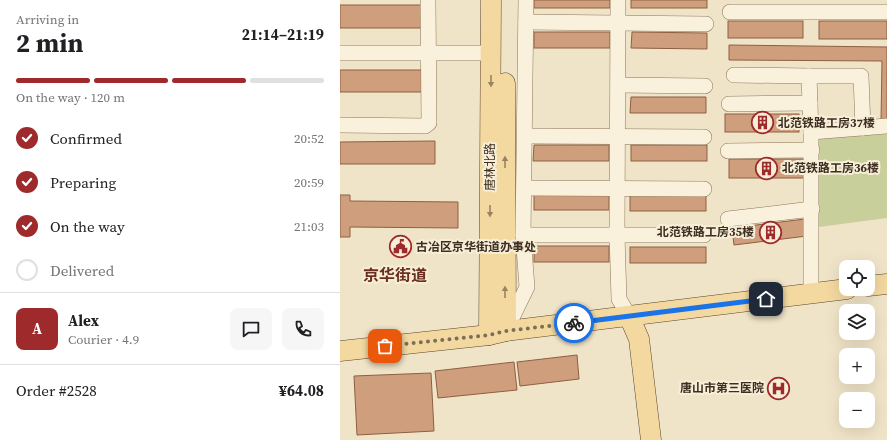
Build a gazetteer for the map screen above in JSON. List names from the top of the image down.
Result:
{
  "streets": {
    "main road": ["唐林北路"]
  },
  "districts": ["京华街道"],
  "places": {
    "building": ["北范铁路工房37楼", "北范铁路工房36楼", "北范铁路工房35楼"],
    "public building": ["古冶区京华街道办事处"],
    "hospital": ["唐山市第三医院"]
  },
  "page": {
    "heading": ["2 min", "Arriving in", "21:14–21:19"],
    "panel": [
      "Alex",
      "Courier · 4.9",
      "Order #2528",
      "¥64.08"
    ],
    "bar": "On the way · 120 m",
    "list": [
      ["Confirmed", "20:52"],
      ["Preparing", "20:59"],
      ["On the way", "21:03"],
      "Delivered"
    ],
    "map_buttons": ["+", "−"],
    "round": "A"
  }
}
